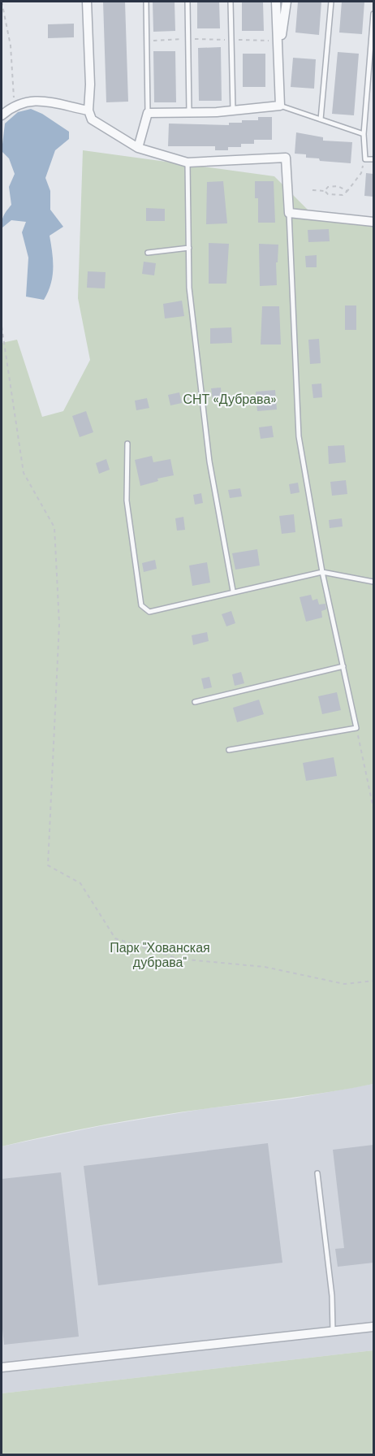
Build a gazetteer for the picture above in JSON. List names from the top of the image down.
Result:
{
  "parks": ["СНТ «Дубрава»", "Парк \"Хованская дубрава\""]
}
